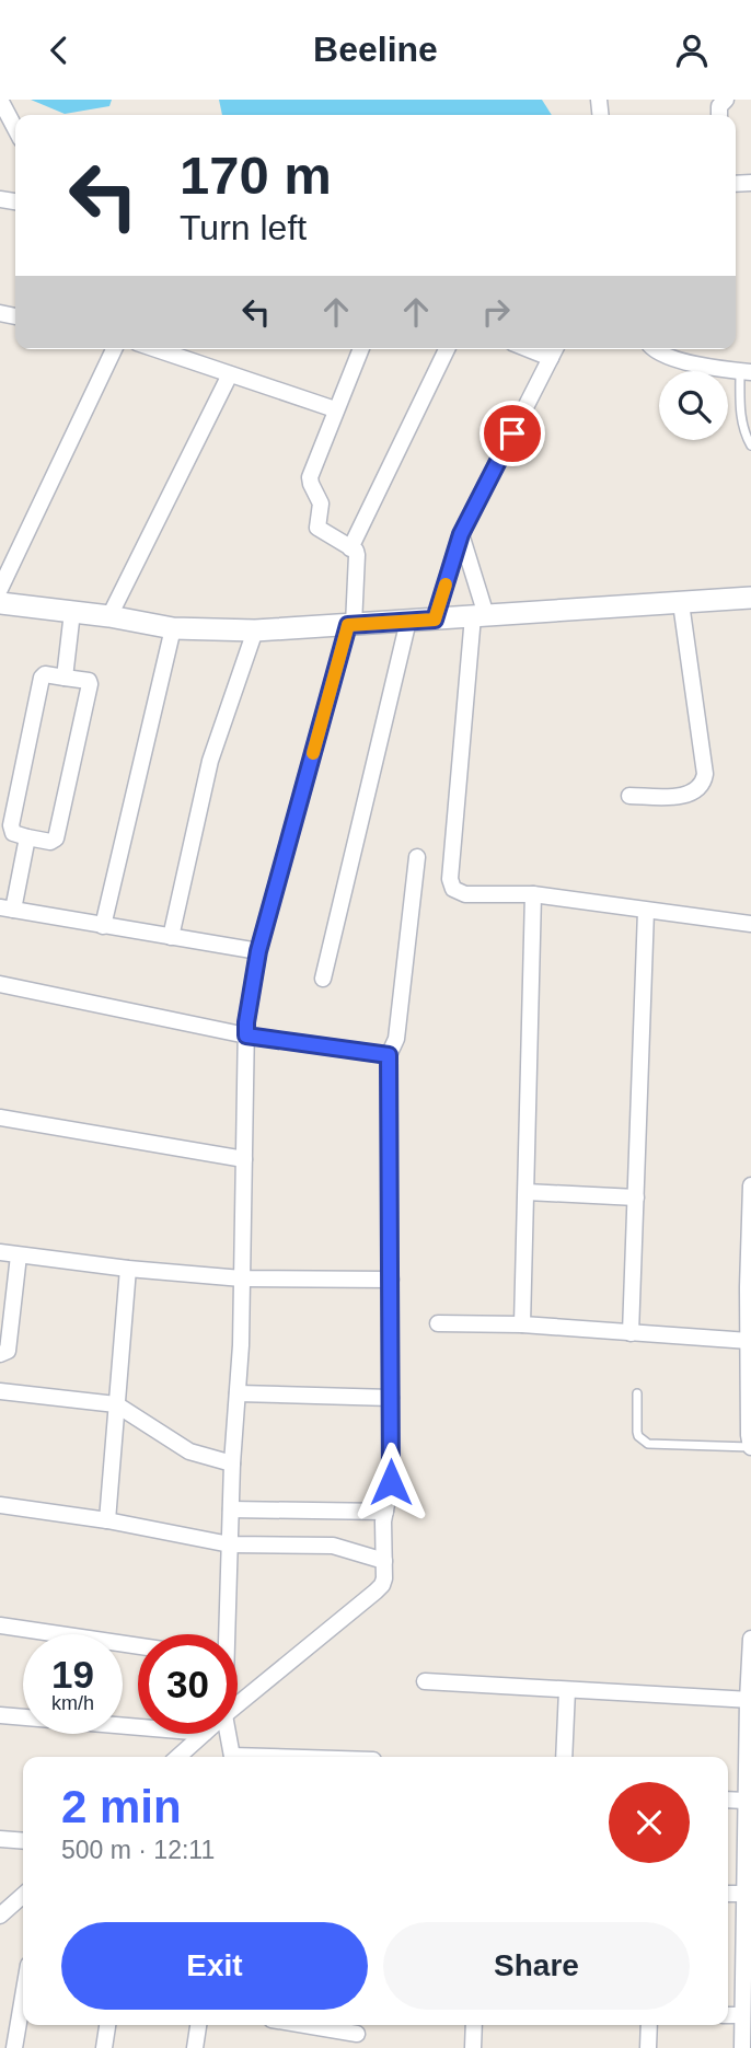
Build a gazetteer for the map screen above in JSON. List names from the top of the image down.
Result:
{
  "page": {
    "header": "Beeline",
    "turn": ["170 m", "Turn left"],
    "speed": "19 km/h",
    "limit": "30",
    "heading": ["2 min", "500 m · 12:11"],
    "buttons": ["Exit", "Share"]
  }
}
